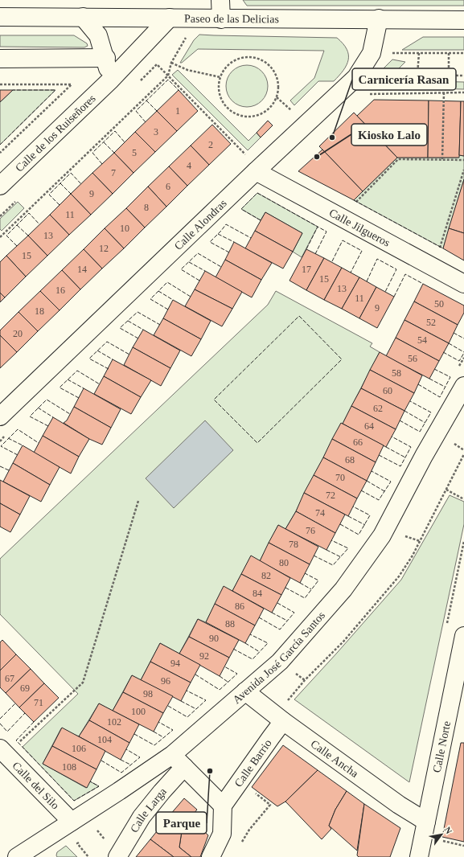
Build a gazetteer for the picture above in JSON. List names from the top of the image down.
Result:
{
  "streets": {
    "street": [
      "Paseo de las Delicias",
      "Calle de los Ruiseñores",
      "Calle Alondras",
      "Calle Jilgueros",
      "Avenida José García Santos",
      "Calle Norte",
      "Calle Ancha",
      "Calle Barrio",
      "Calle del Silo",
      "Calle Larga"
    ]
  },
  "crossings": [
    ["Paseo de las Delicias", "Calle de los Ruiseñores"],
    ["Paseo de las Delicias", "Calle Alondras"],
    ["Calle Alondras", "Calle Jilgueros"],
    ["Avenida José García Santos", "Calle Ancha"],
    ["Avenida José García Santos", "Calle del Silo"],
    ["Calle Norte", "Calle Ancha"],
    ["Calle Ancha", "Calle Barrio"]
  ],
  "places": ["Carnicería Rasan", "Kiosko Lalo", "Parque"],
  "house_numbers": [
    "1",
    "3",
    "2",
    "5",
    "4",
    "7",
    "6",
    "9",
    "8",
    "11",
    "10",
    "13",
    "12",
    "15",
    "14",
    "17",
    "15",
    "13",
    "16",
    "11",
    "50",
    "9",
    "18",
    "52",
    "20",
    "54",
    "56",
    "58",
    "60",
    "62",
    "64",
    "66",
    "68",
    "70",
    "72",
    "74",
    "76",
    "78",
    "80",
    "82",
    "84",
    "86",
    "88",
    "90",
    "92",
    "94",
    "67",
    "96",
    "69",
    "98",
    "71",
    "100",
    "102",
    "104",
    "106",
    "108"
  ],
  "north": "top right"
}
